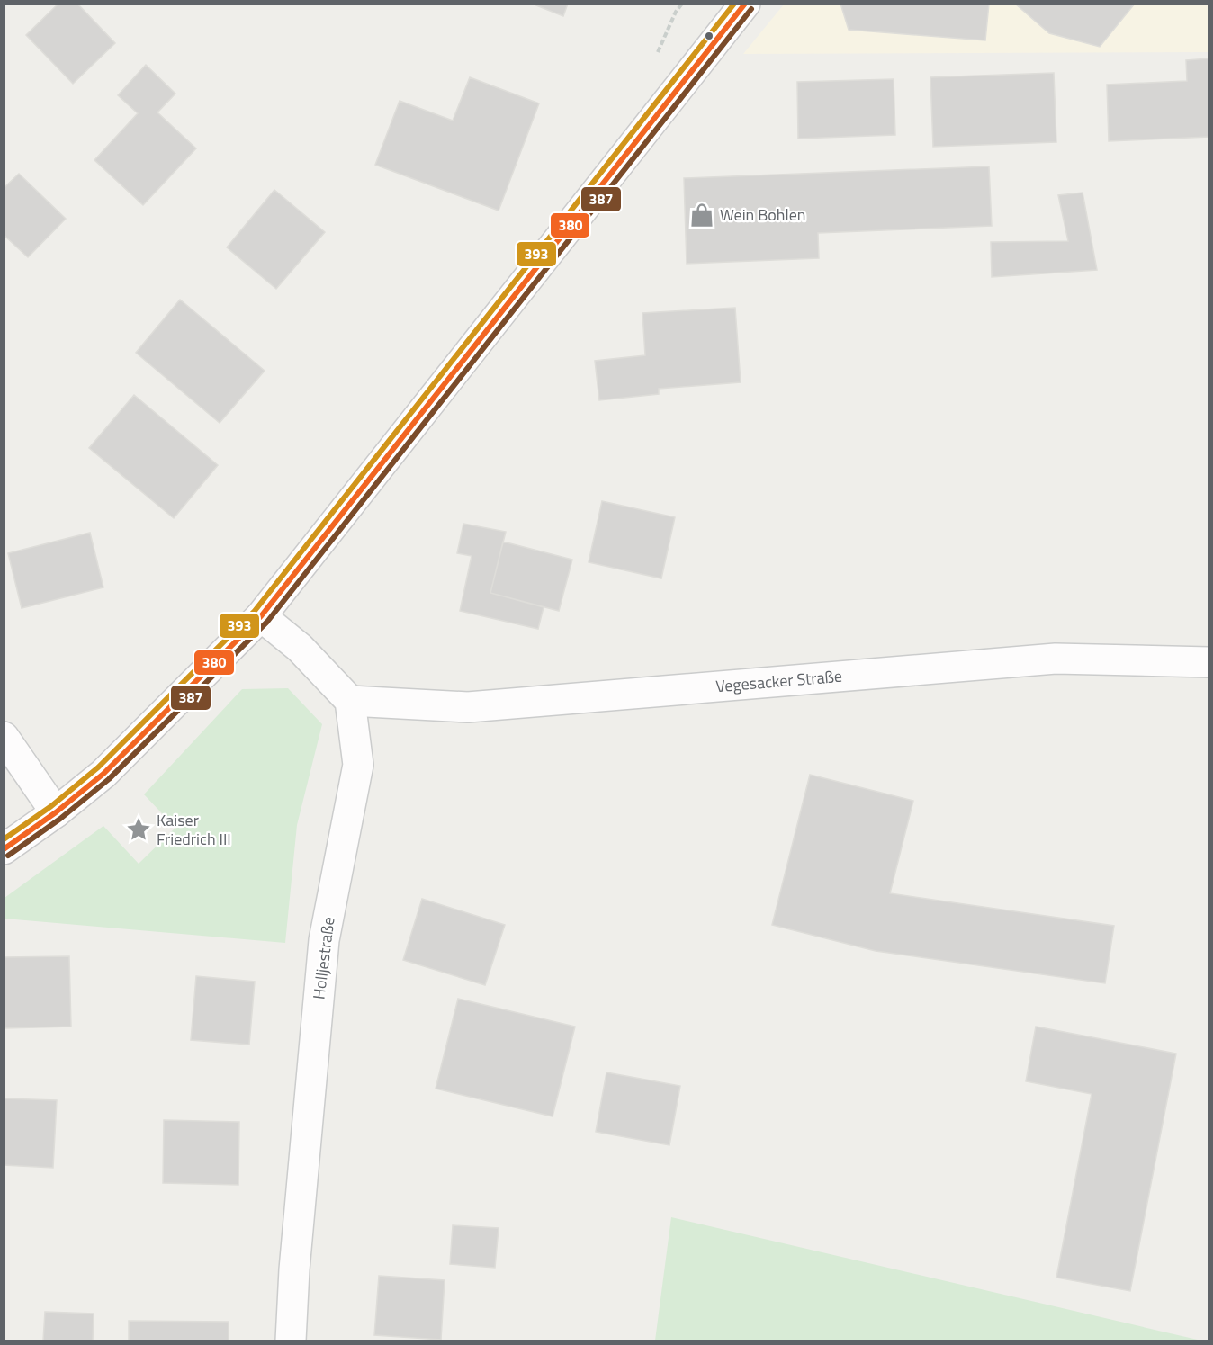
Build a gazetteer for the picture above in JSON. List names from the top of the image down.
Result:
{
  "streets": {
    "street": ["Vegesacker Straße", "Holljestraße"]
  },
  "crossings": [
    ["Vegesacker Straße", "Holljestraße"]
  ],
  "places": {
    "shop": ["Wein Bohlen"],
    "place": ["Kaiser Friedrich III"]
  },
  "lines": ["transit line 380", "transit line 393", "transit line 387"]
}
